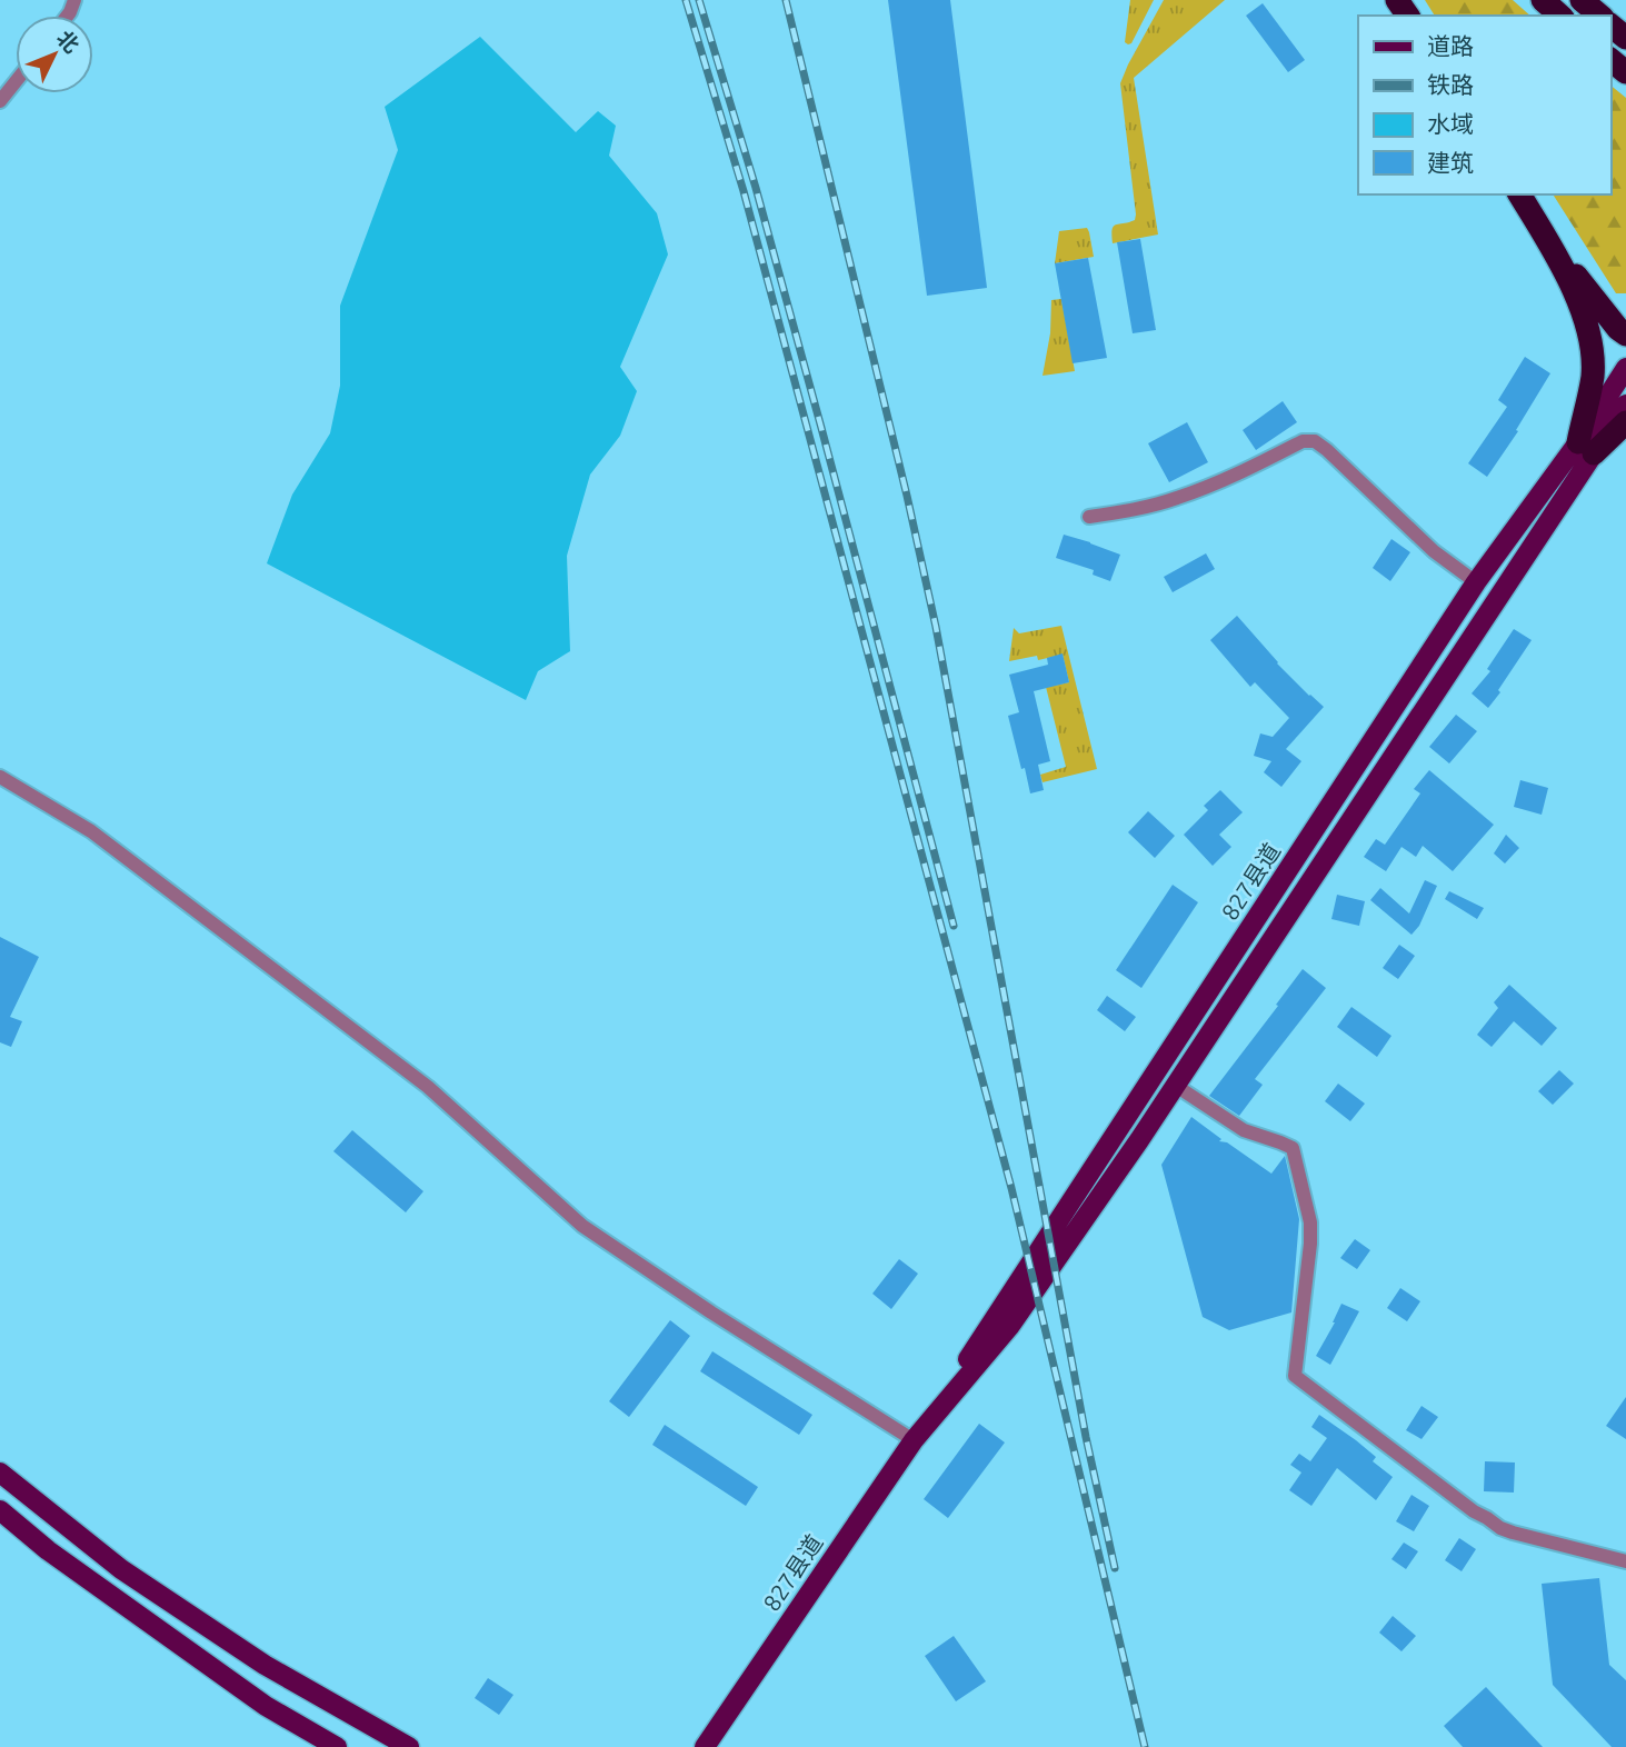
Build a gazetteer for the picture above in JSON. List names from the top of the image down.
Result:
{
  "streets": {
    "main road": ["827县道"]
  },
  "legend": [
    "道路",
    "铁路",
    "水域",
    "建筑"
  ],
  "north": "top right"
}
